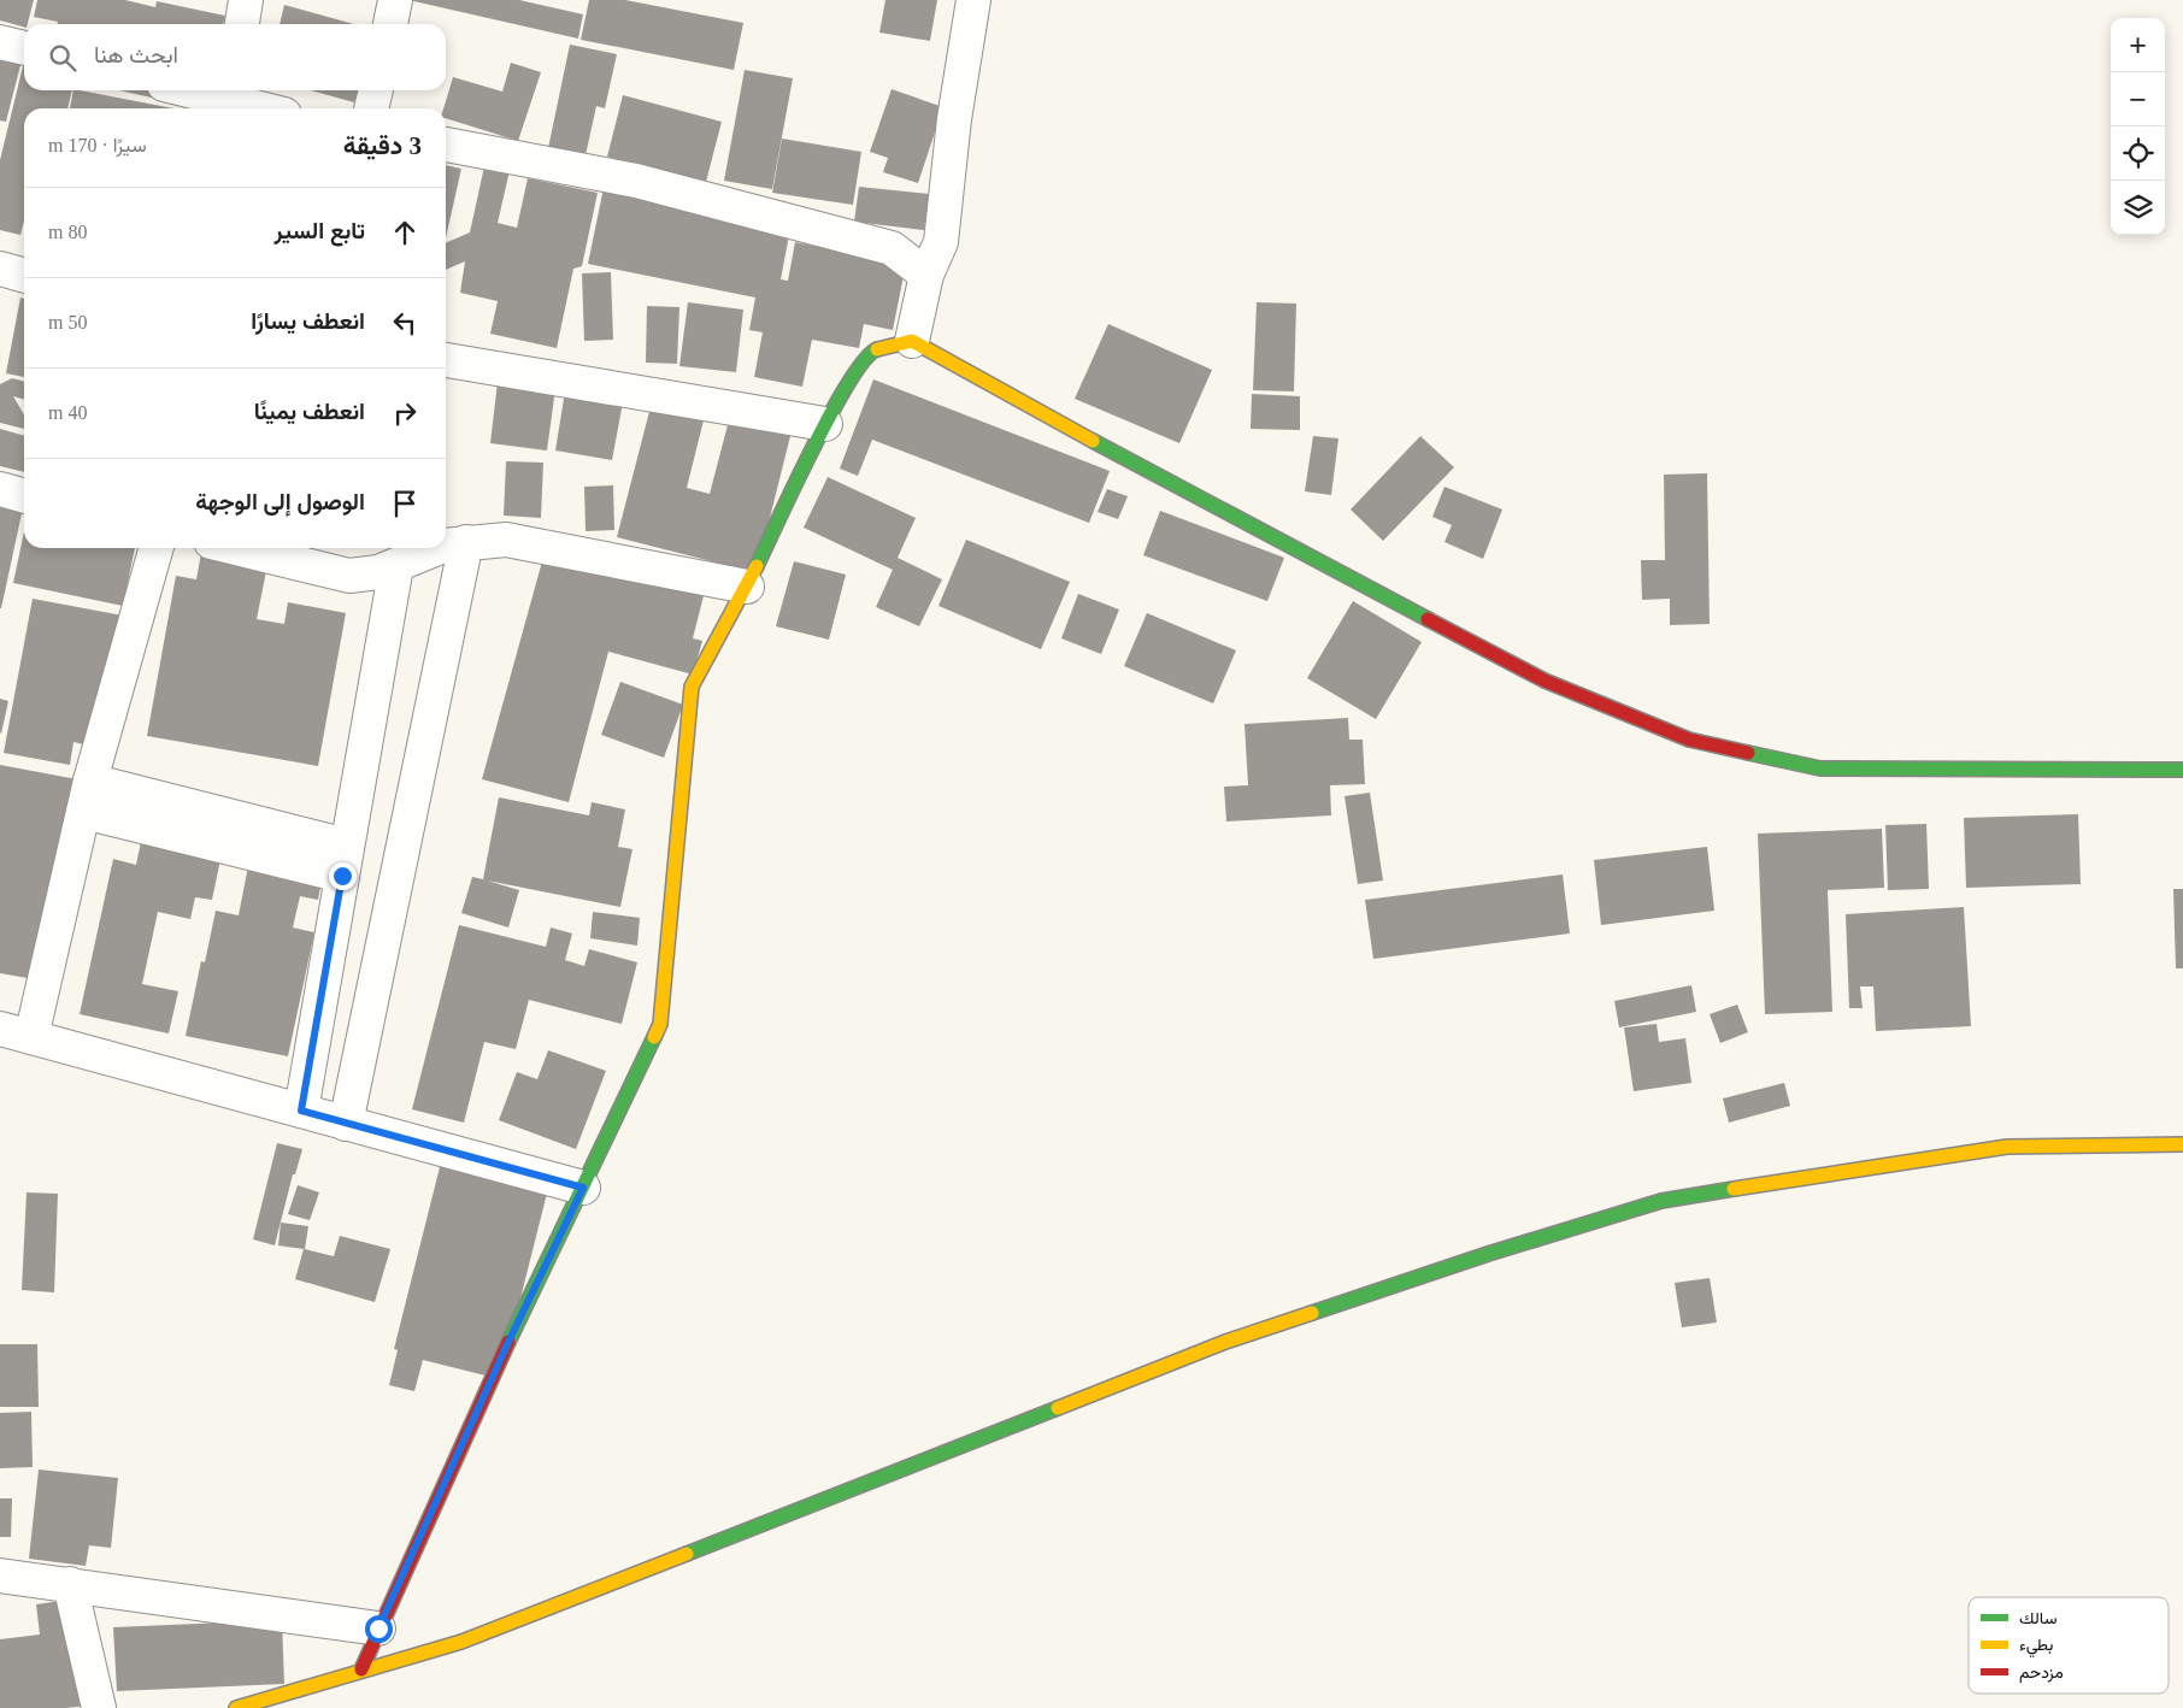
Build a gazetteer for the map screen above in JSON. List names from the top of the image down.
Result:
{
  "legend": ["سالك", "بطيء", "مزدحم"],
  "page": {
    "map_buttons": ["+", "−"],
    "search": "ابحث هنا",
    "heading": ["3 دقيقة", "سيرًا · 170 m"],
    "list": [
      ["تابع السير", "80 m"],
      ["انعطف يسارًا", "50 m"],
      ["انعطف يمينًا", "40 m"],
      "الوصول إلى الوجهة"
    ]
  }
}
